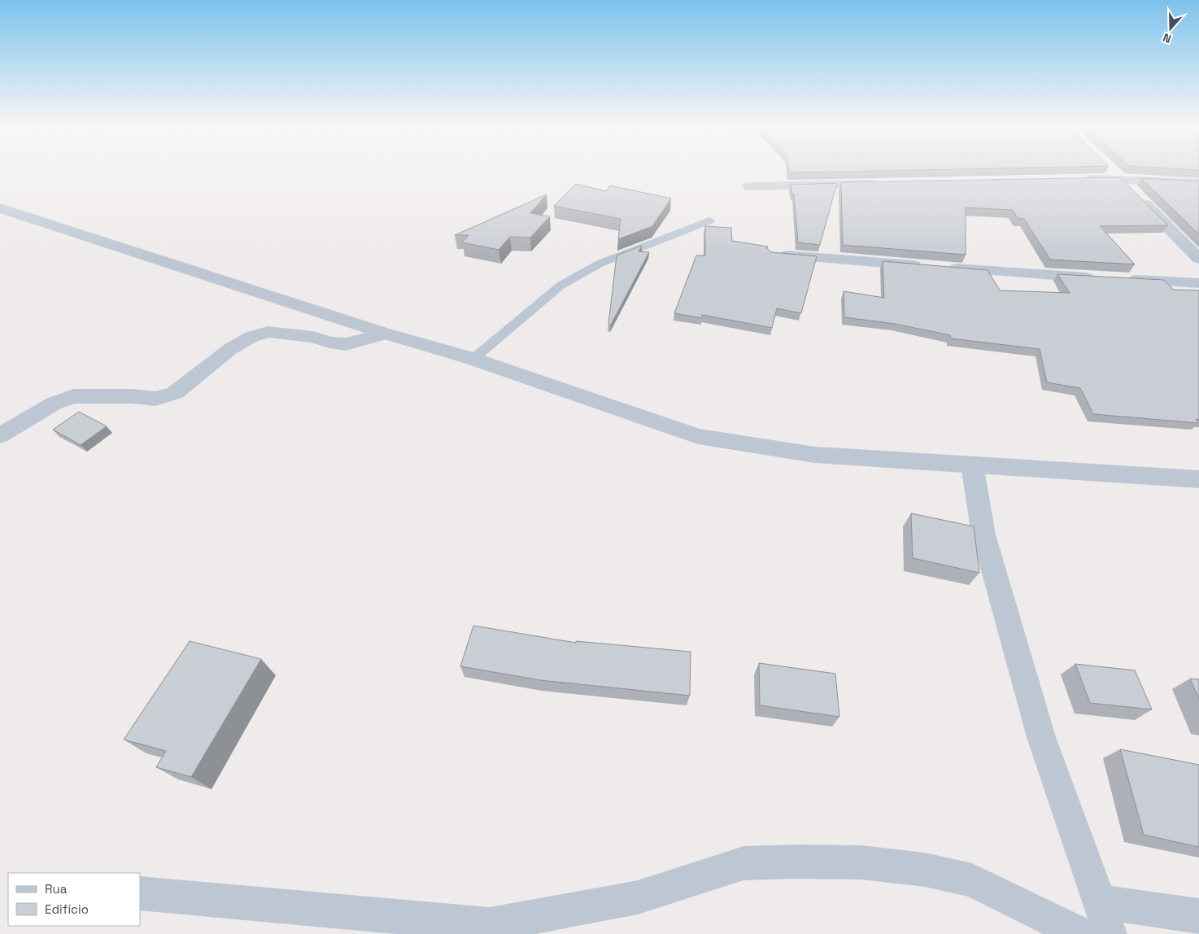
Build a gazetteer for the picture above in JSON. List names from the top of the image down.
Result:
{
  "legend": ["Rua", "Edifício"],
  "north": "bottom"
}
